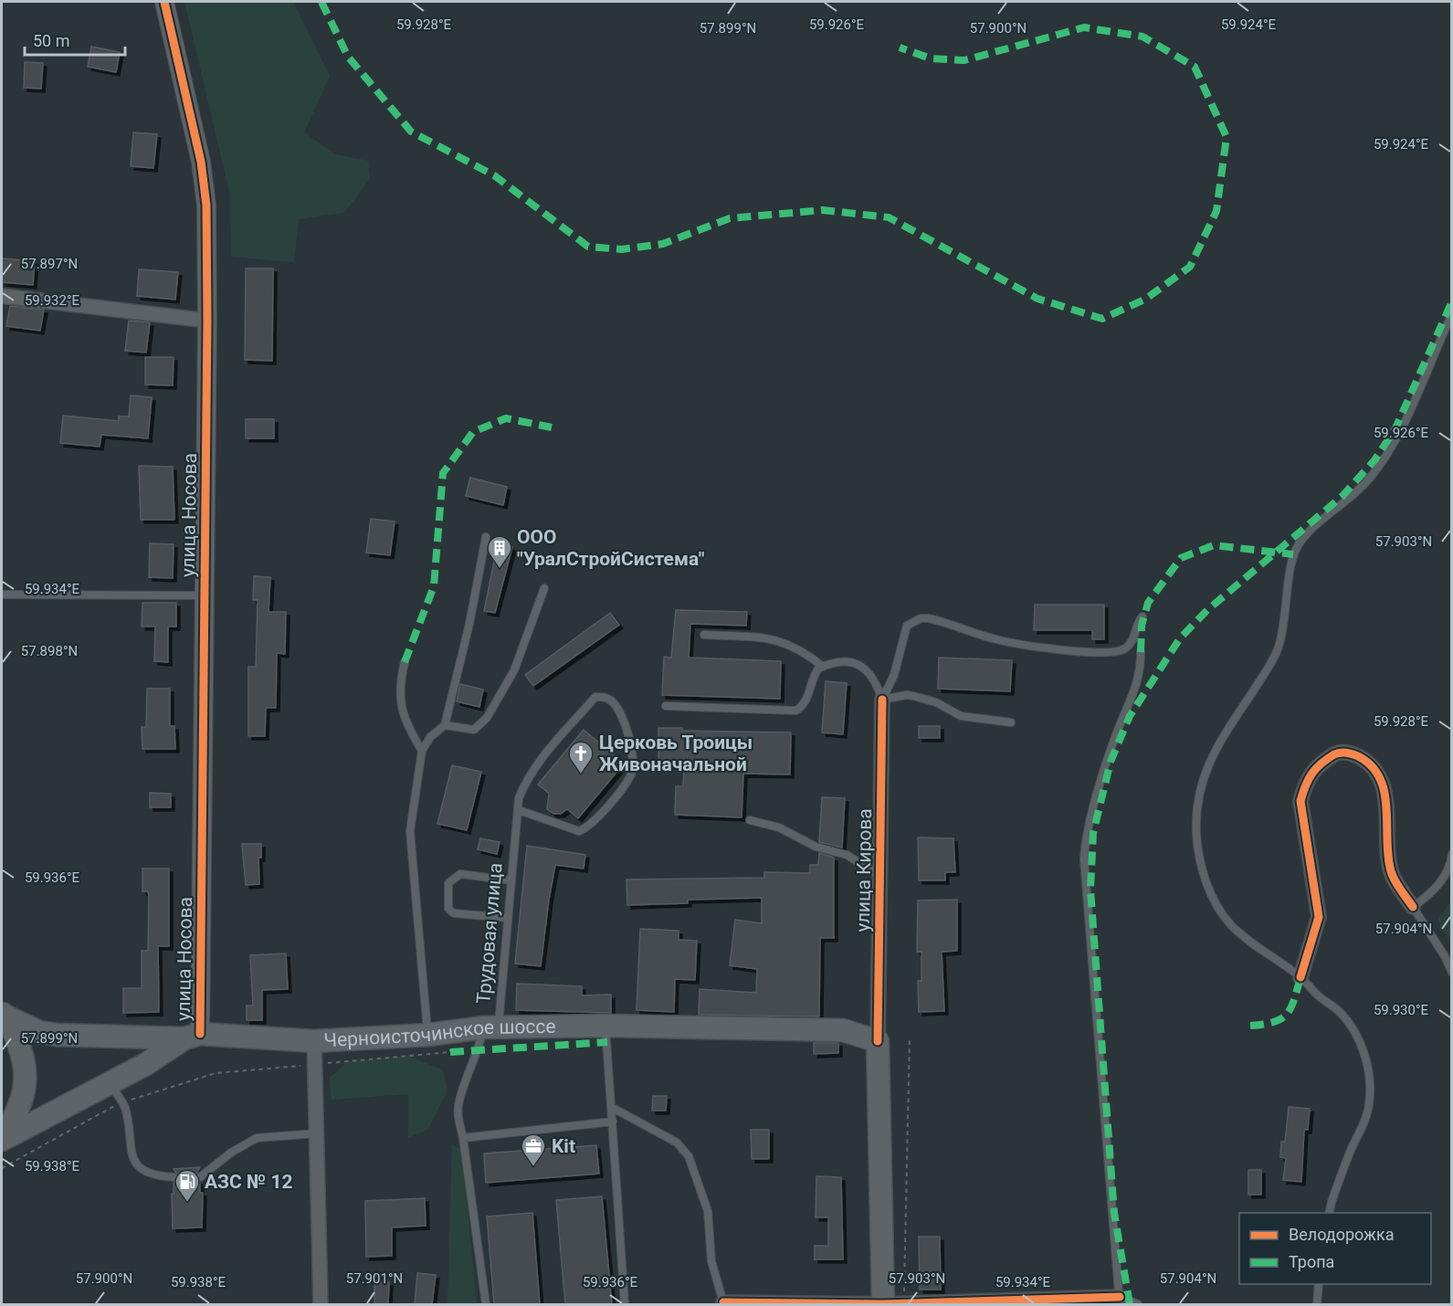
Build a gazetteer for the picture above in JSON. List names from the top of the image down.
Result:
{
  "streets": {
    "main road": ["улица Кирова", "Черноисточинское шоссе"],
    "street": ["улица Носова"],
    "lane": ["Трудовая улица"]
  },
  "crossings": [
    ["улица Носова", "Черноисточинское шоссе"],
    ["улица Кирова", "Черноисточинское шоссе"],
    ["Трудовая улица", "Черноисточинское шоссе"]
  ],
  "places": {
    "building": ["ООО \"УралСтройСистема\""],
    "church": ["Церковь Троицы Живоначальной"],
    "office": ["Kit"],
    "fuel station": ["АЗС № 12"]
  },
  "legend": ["Велодорожка", "Тропа"],
  "scale_bar": "50 m",
  "coordinates": [
    "59.928°E",
    "59.926°E",
    "59.924°E",
    "57.899°N",
    "57.900°N",
    "57.897°N",
    "59.932°E",
    "57.903°N",
    "59.934°E",
    "57.898°N",
    "59.936°E",
    "57.904°N",
    "59.930°E",
    "59.938°E",
    "57.901°N"
  ]
}
